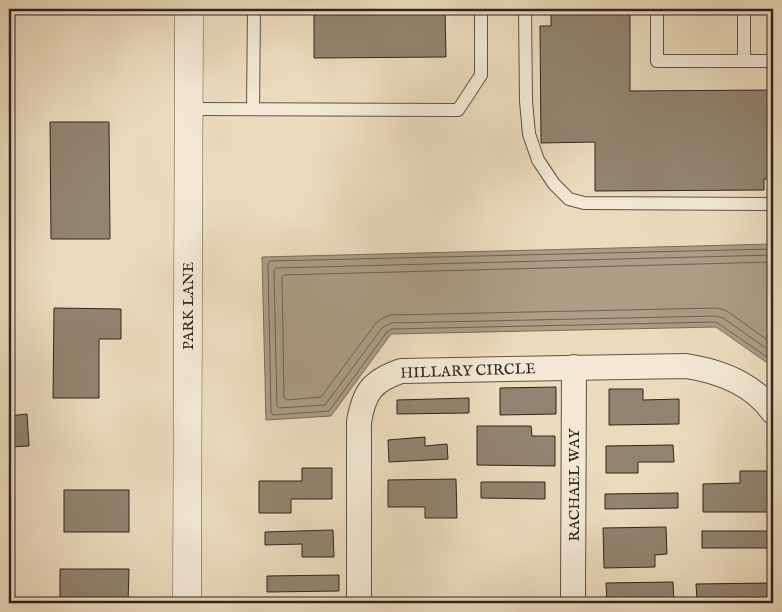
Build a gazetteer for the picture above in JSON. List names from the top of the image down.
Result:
{
  "streets": {
    "street": ["PARK LANE", "HILLARY CIRCLE", "RACHAEL WAY"]
  },
  "crossings": [
    ["HILLARY CIRCLE", "RACHAEL WAY"]
  ]
}
